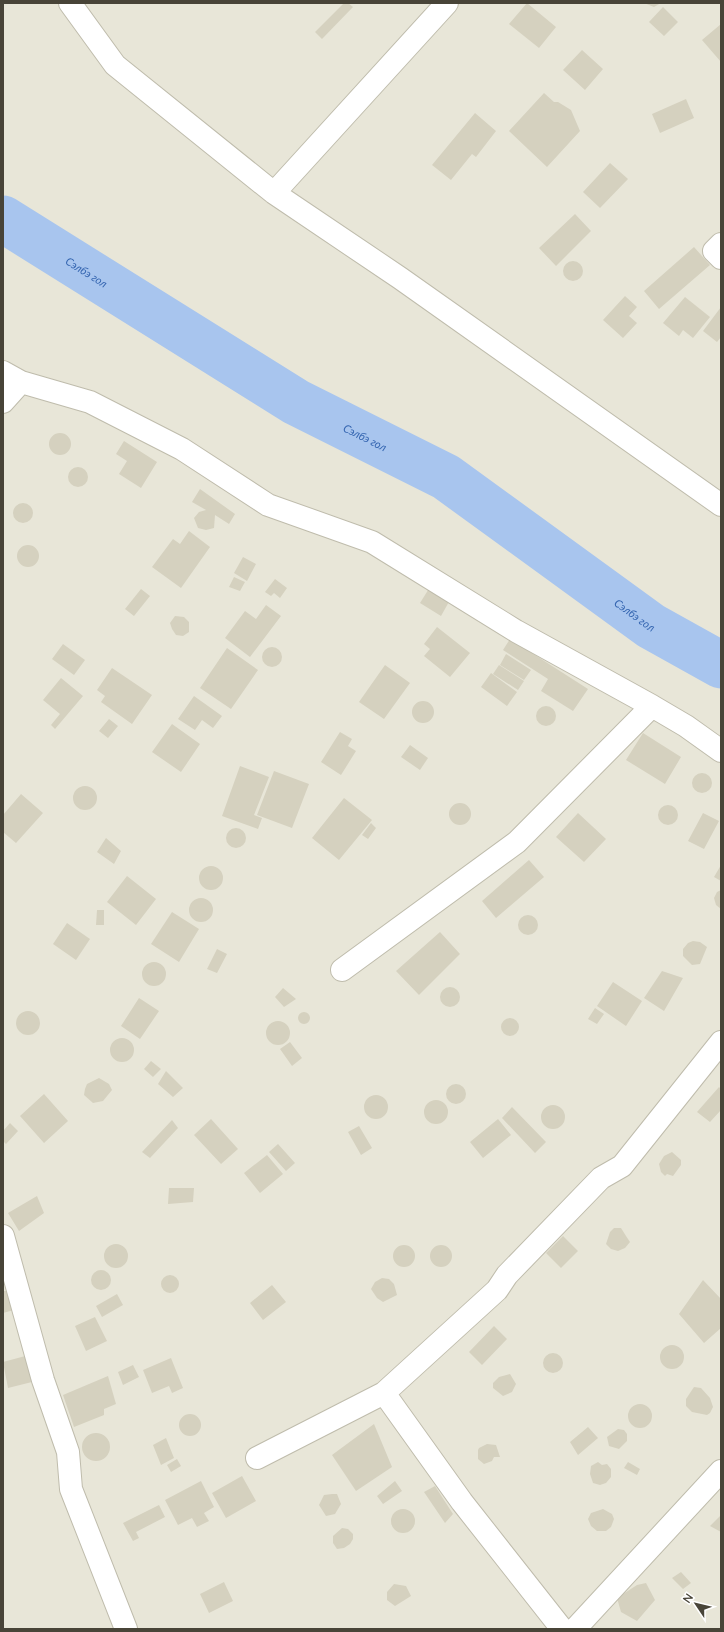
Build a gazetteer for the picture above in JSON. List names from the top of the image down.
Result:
{
  "water": ["Сэлбэ гол"],
  "north": "top left"
}
